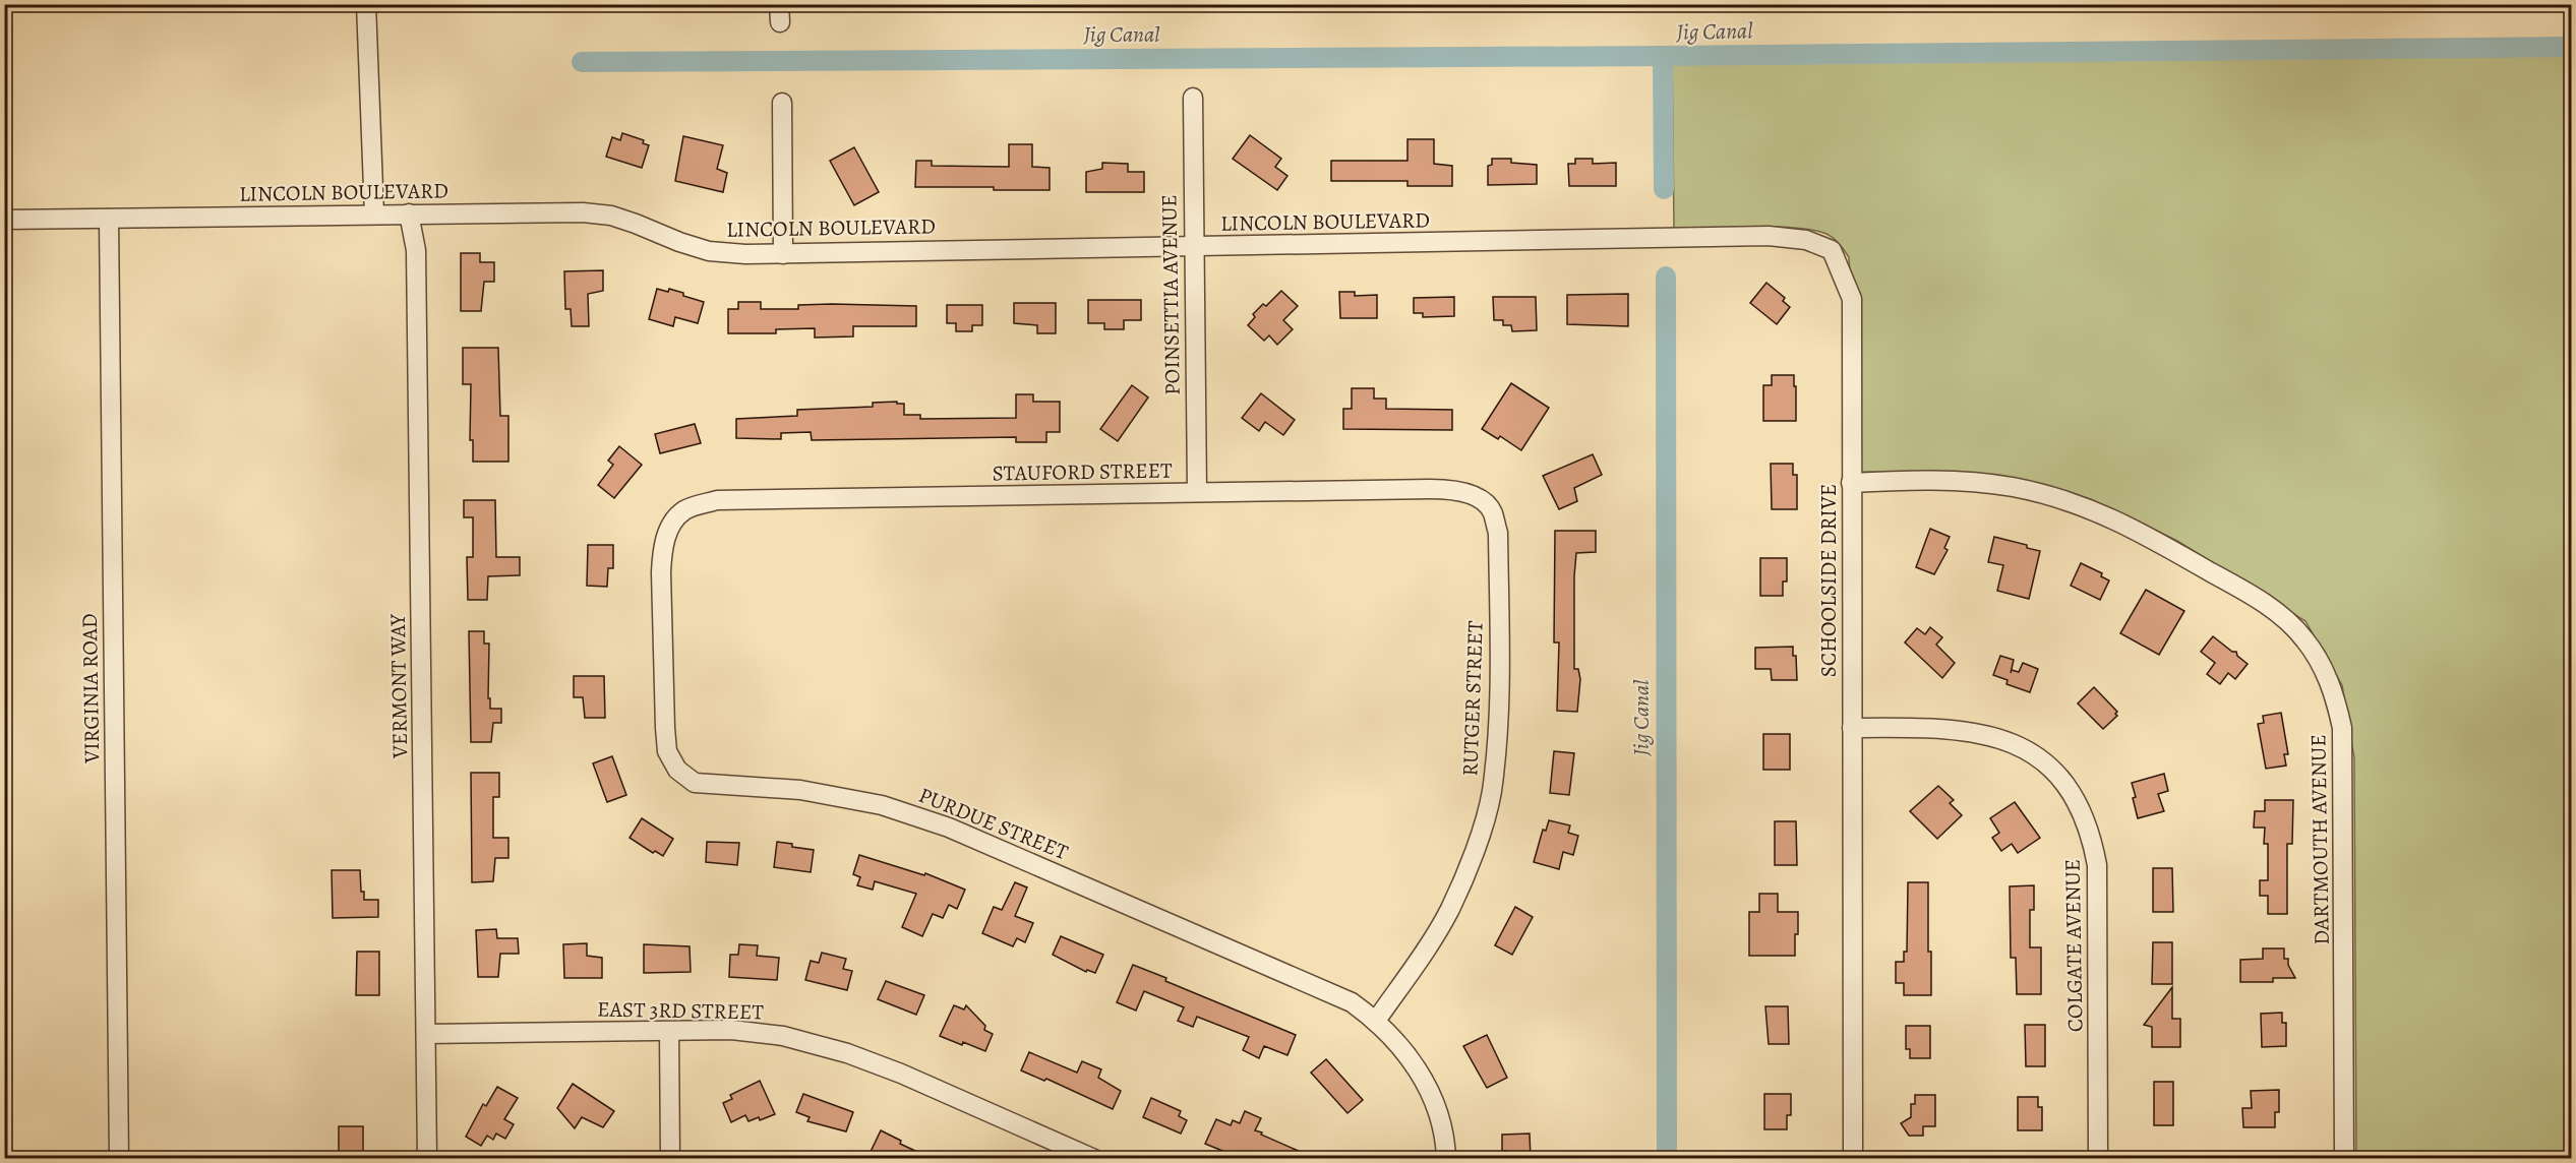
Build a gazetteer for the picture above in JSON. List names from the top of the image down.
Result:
{
  "streets": {
    "street": [
      "LINCOLN BOULEVARD",
      "POINSETTIA AVENUE",
      "STAUFORD STREET",
      "SCHOOLSIDE DRIVE",
      "VERMONT WAY",
      "VIRGINIA ROAD",
      "RUTGER STREET",
      "PURDUE STREET",
      "DARTMOUTH AVENUE",
      "COLGATE AVENUE",
      "EAST 3RD STREET"
    ]
  },
  "crossings": [
    ["LINCOLN BOULEVARD", "POINSETTIA AVENUE"],
    ["LINCOLN BOULEVARD", "SCHOOLSIDE DRIVE"],
    ["LINCOLN BOULEVARD", "VERMONT WAY"],
    ["LINCOLN BOULEVARD", "VIRGINIA ROAD"],
    ["POINSETTIA AVENUE", "STAUFORD STREET"],
    ["STAUFORD STREET", "RUTGER STREET"],
    ["STAUFORD STREET", "PURDUE STREET"],
    ["SCHOOLSIDE DRIVE", "DARTMOUTH AVENUE"],
    ["SCHOOLSIDE DRIVE", "COLGATE AVENUE"],
    ["VERMONT WAY", "EAST 3RD STREET"],
    ["RUTGER STREET", "PURDUE STREET"]
  ],
  "water": ["Jig Canal"]
}
